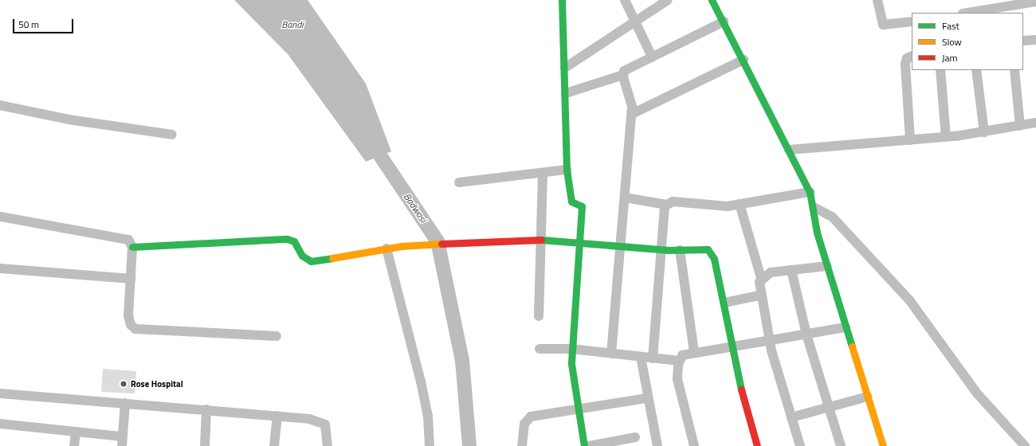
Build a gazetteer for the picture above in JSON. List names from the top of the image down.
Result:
{
  "water": ["Bandi", "Badwasi"],
  "places": ["Rose Hospital"],
  "legend": ["Fast", "Slow", "Jam"],
  "scale_bar": "50 m"
}
